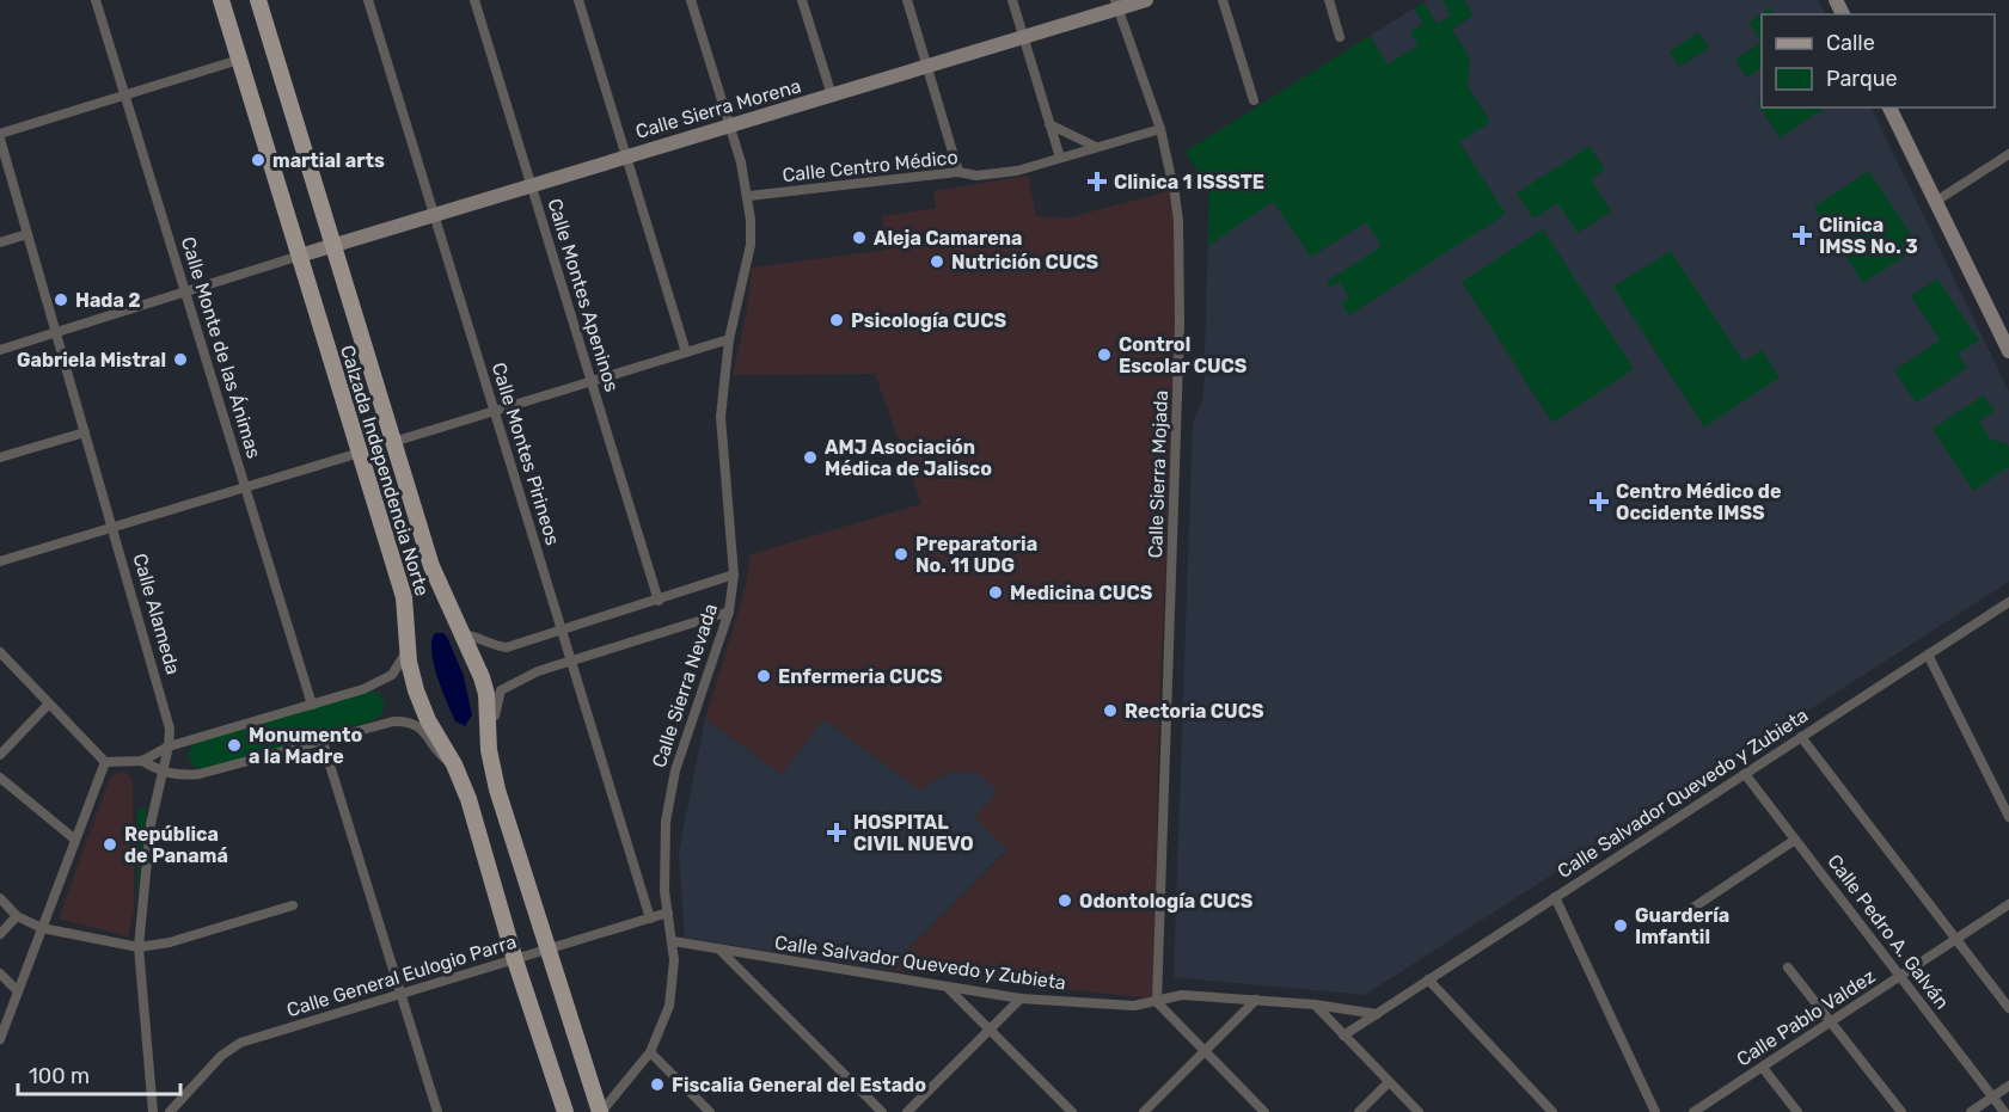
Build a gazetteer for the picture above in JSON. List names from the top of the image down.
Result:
{
  "streets": {
    "main road": ["Calzada Independencia Norte"],
    "street": [
      "Calle Sierra Morena",
      "Calle Centro Médico",
      "Calle Montes Apeninos",
      "Calle Monte de las Ánimas",
      "Calle Montes Pirineos",
      "Calle Sierra Mojada",
      "Calle Alameda",
      "Calle Sierra Nevada",
      "Calle Salvador Quevedo y Zubieta",
      "Calle Pedro A. Galván",
      "Calle General Eulogio Parra",
      "Calle Pablo Valdez"
    ]
  },
  "crossings": [
    ["Calle Sierra Morena", "Calle Montes Apeninos"],
    ["Calle Sierra Morena", "Calle Montes Pirineos"],
    ["Calle Sierra Morena", "Calzada Independencia Norte"],
    ["Calle Sierra Morena", "Calle Sierra Mojada"],
    ["Calle Sierra Morena", "Calle Sierra Nevada"],
    ["Calle Centro Médico", "Calle Sierra Mojada"],
    ["Calle Centro Médico", "Calle Sierra Nevada"],
    ["Calle Montes Pirineos", "Calle General Eulogio Parra"],
    ["Calzada Independencia Norte", "Calle Sierra Nevada"],
    ["Calzada Independencia Norte", "Calle General Eulogio Parra"],
    ["Calle Sierra Mojada", "Calle Salvador Quevedo y Zubieta"],
    ["Calle Sierra Nevada", "Calle Salvador Quevedo y Zubieta"],
    ["Calle Sierra Nevada", "Calle General Eulogio Parra"],
    ["Calle Salvador Quevedo y Zubieta", "Calle Pedro A. Galván"],
    ["Calle Pedro A. Galván", "Calle Pablo Valdez"]
  ],
  "places": {
    "other": [
      "martial arts",
      "Aleja Camarena",
      "Nutrición CUCS",
      "Hada 2",
      "Psicología CUCS",
      "Control Escolar CUCS",
      "Gabriela Mistral",
      "AMJ Asociación Médica de Jalisco",
      "Preparatoria No. 11 UDG",
      "Medicina CUCS",
      "Enfermeria CUCS",
      "Rectoria CUCS",
      "Monumento a la Madre",
      "República de Panamá",
      "Odontología CUCS",
      "Guardería Imfantil",
      "Fiscalia General del Estado"
    ],
    "health": [
      "Clinica 1 ISSSTE",
      "Clinica IMSS No. 3",
      "Centro Médico de Occidente IMSS",
      "HOSPITAL CIVIL NUEVO"
    ]
  },
  "legend": ["Calle", "Parque"],
  "scale_bar": "100 m"
}
